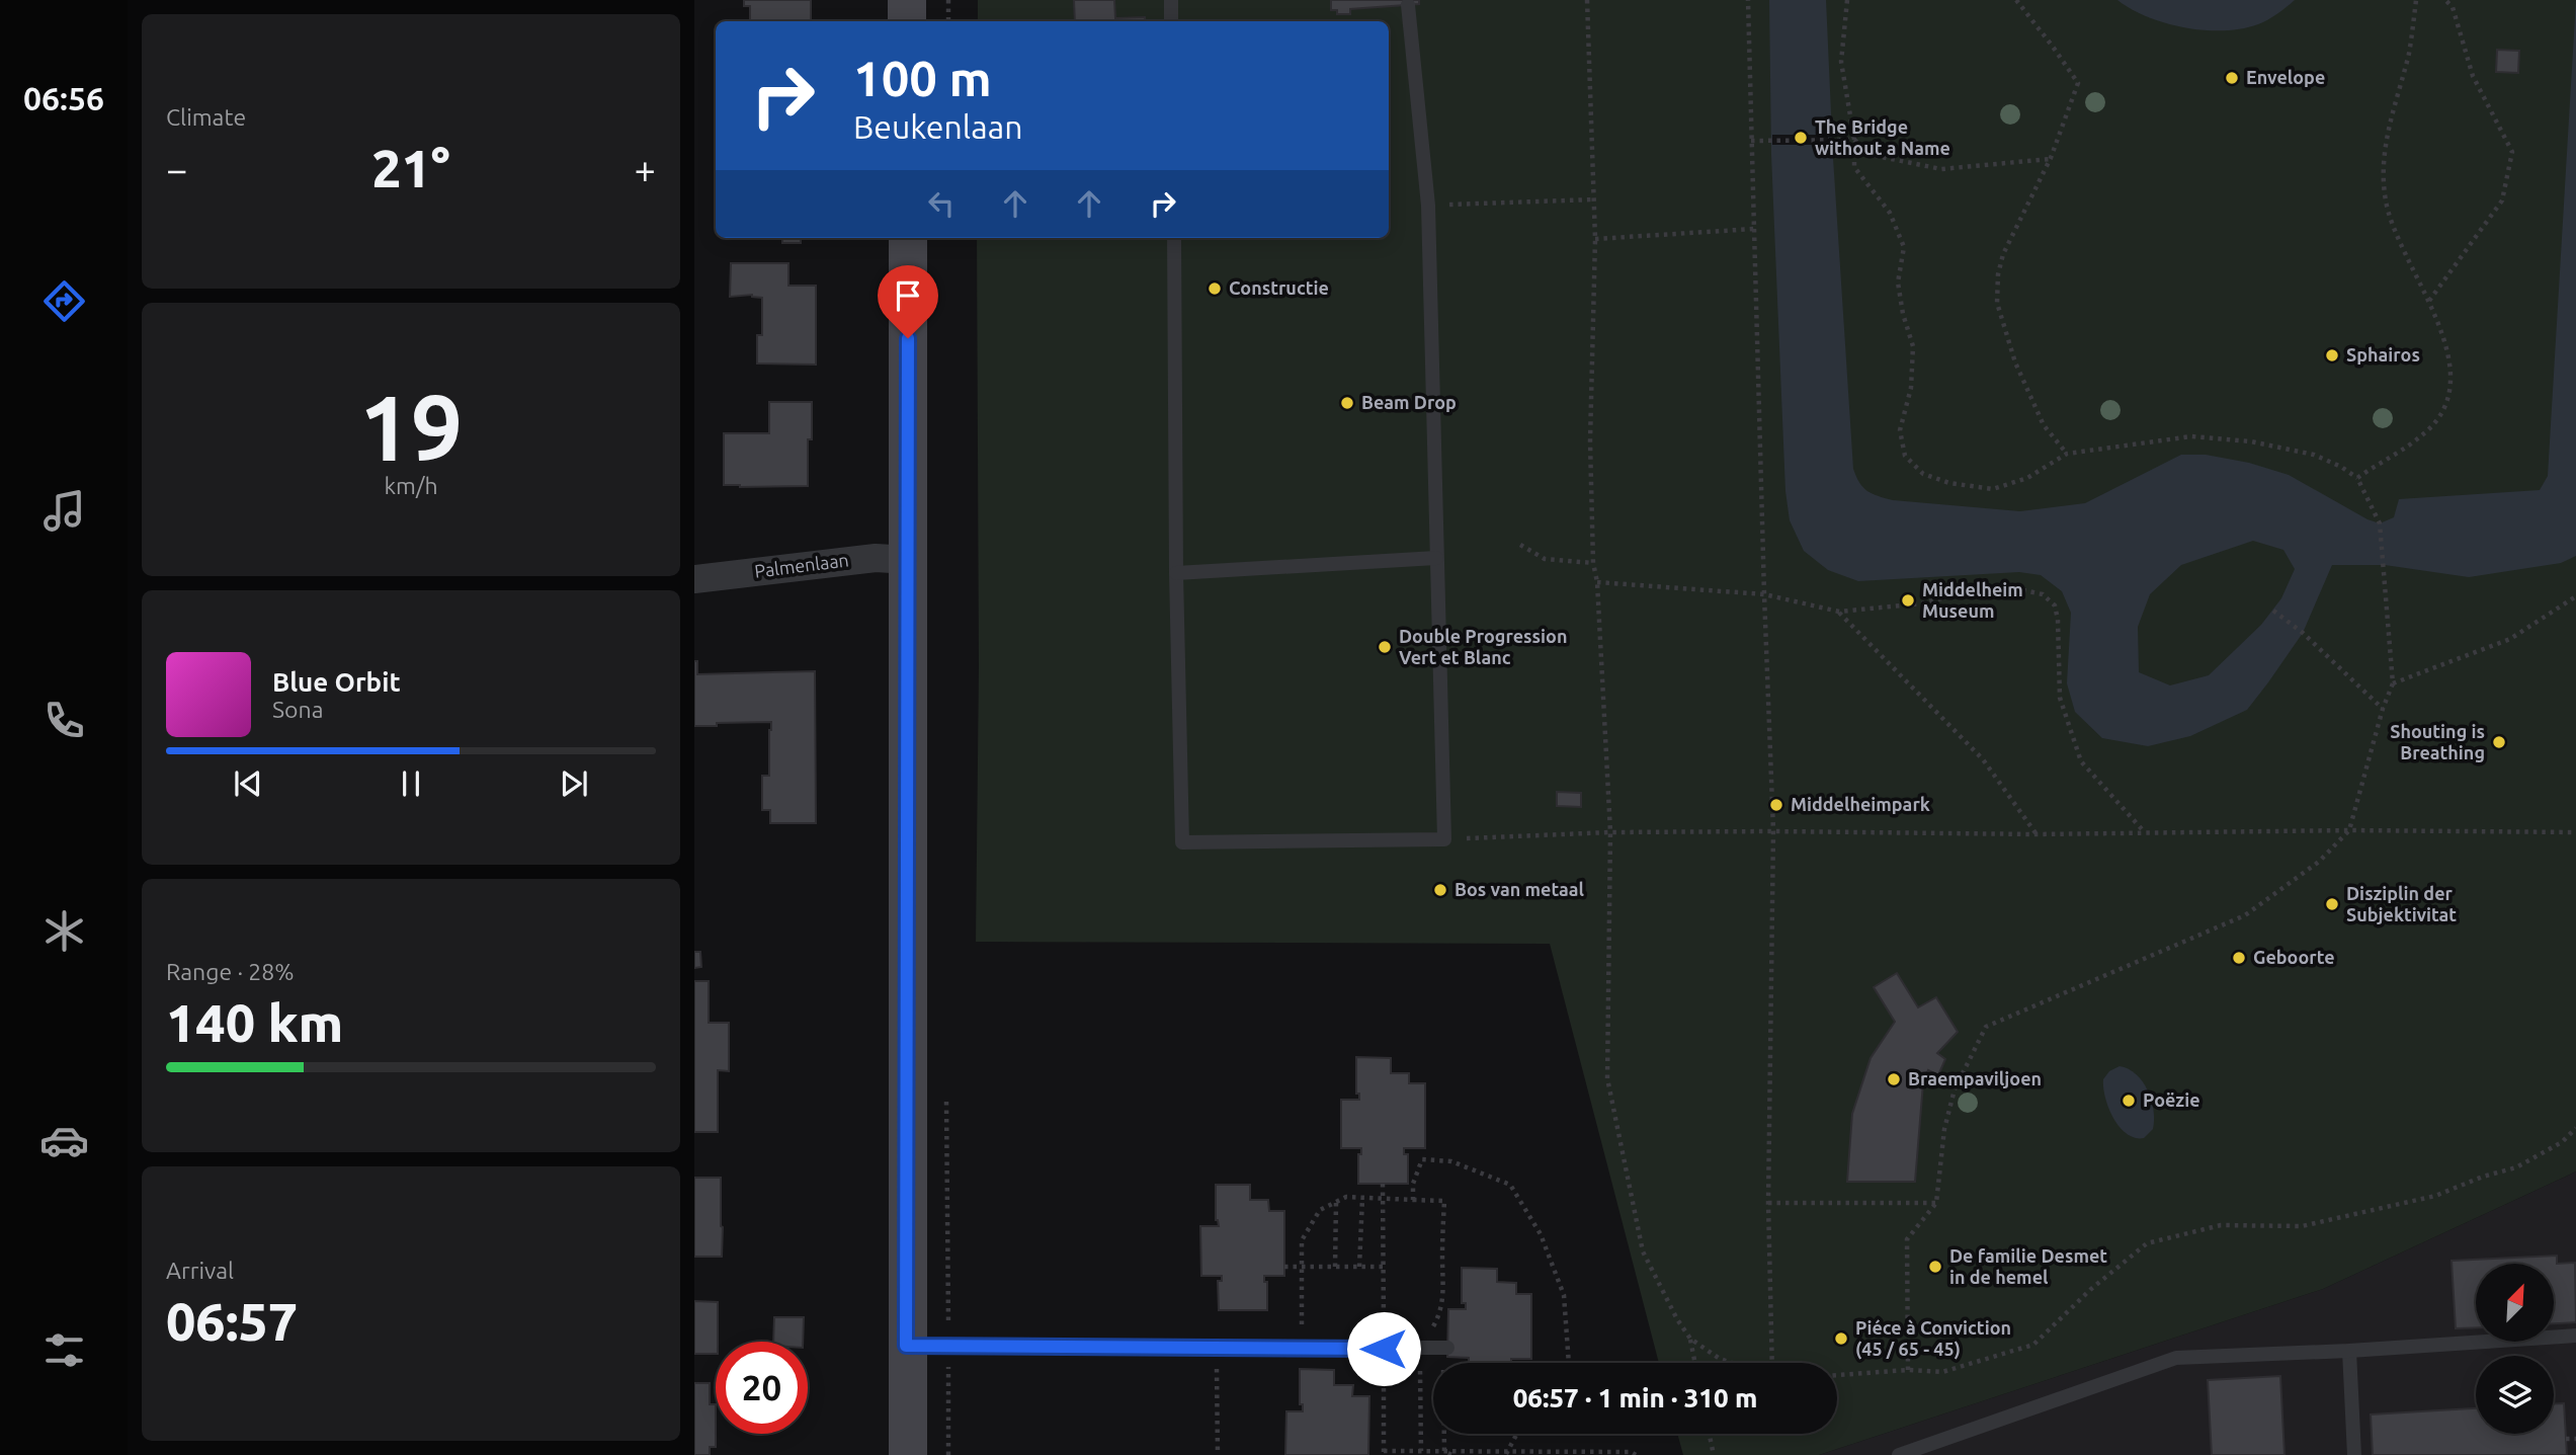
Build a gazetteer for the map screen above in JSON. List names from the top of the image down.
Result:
{
  "streets": {
    "street": ["Palmenlaan"]
  },
  "places": [
    "Envelope",
    "The Bridge without a Name",
    "Constructie",
    "Sphairos",
    "Beam Drop",
    "Middelheim Museum",
    "Double Progression Vert et Blanc",
    "Shouting is Breathing",
    "Middelheimpark",
    "Bos van metaal",
    "Disziplin der Subjektivitat",
    "Geboorte",
    "Braempaviljoen",
    "Poëzie",
    "De familie Desmet in de hemel",
    "Piéce à Conviction (45 / 65 - 45)"
  ],
  "north": "top right",
  "page": {
    "tabs": "06:56",
    "tile": [
      "Climate",
      ["19", "km/h"],
      ["Range · 28%", "140 km"],
      ["Arrival", "06:57"]
    ],
    "turn": ["100 m", "Beukenlaan"],
    "heat": ["−", "21°", "+"],
    "song": ["Blue Orbit", "Sona"],
    "limit": "20",
    "trip": "06:57 · 1 min · 310 m"
  }
}
